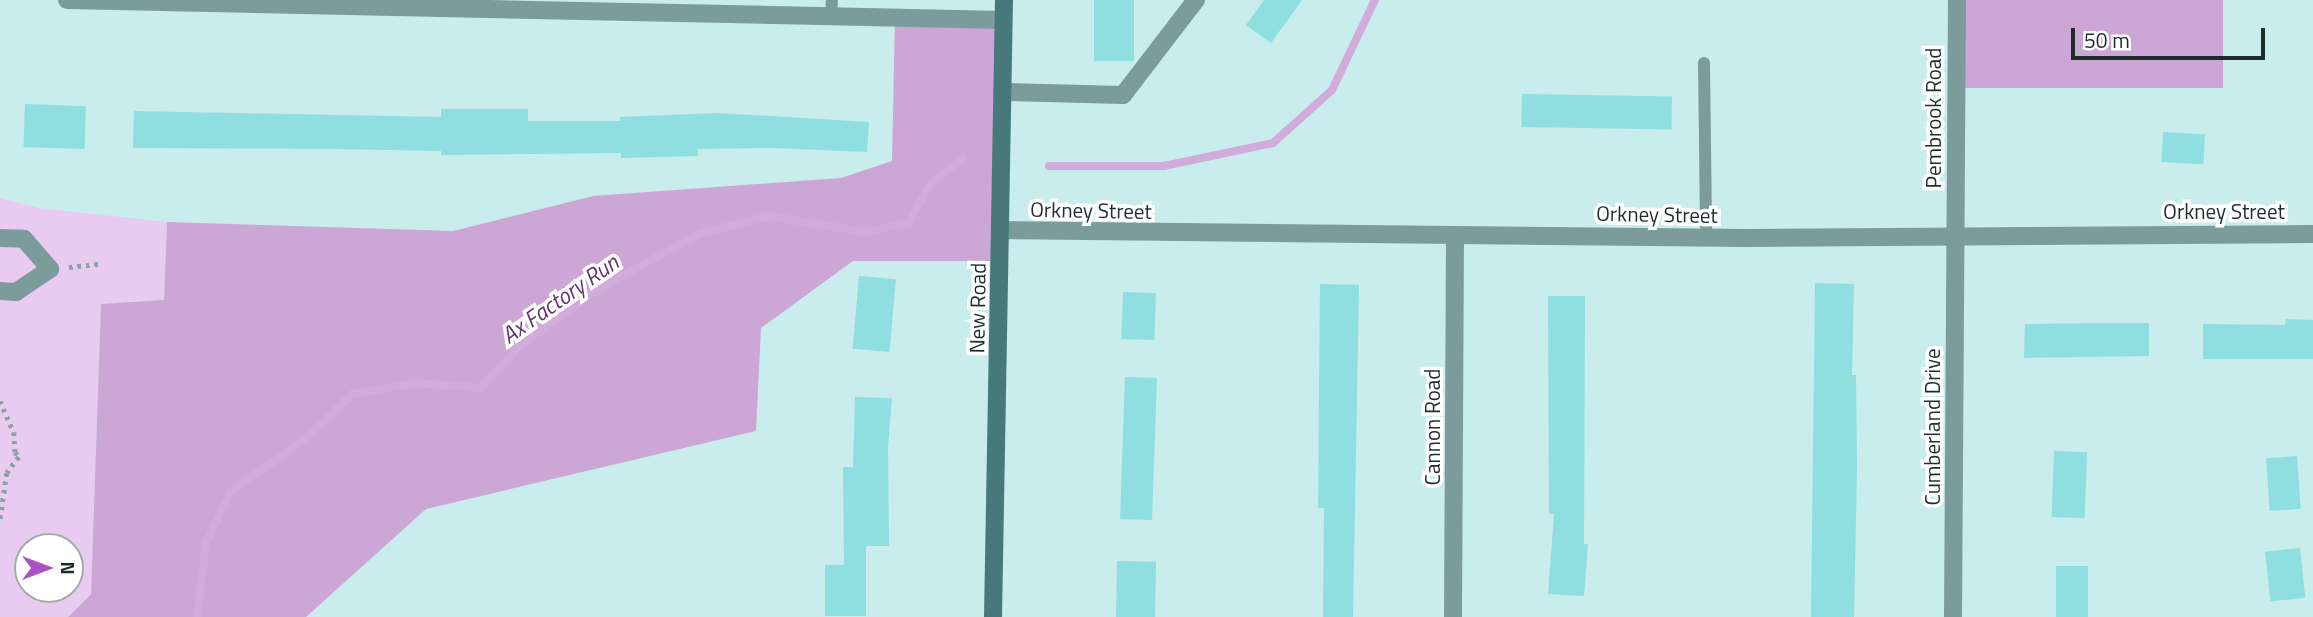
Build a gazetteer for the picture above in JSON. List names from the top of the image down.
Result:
{
  "streets": {
    "street": [
      "Pembrook Road",
      "Orkney Street",
      "New Road",
      "Cannon Road",
      "Cumberland Drive"
    ]
  },
  "crossings": [
    ["Pembrook Road", "Orkney Street"],
    ["Pembrook Road", "Cumberland Drive"],
    ["Orkney Street", "New Road"],
    ["Orkney Street", "Cannon Road"],
    ["Orkney Street", "Cumberland Drive"]
  ],
  "water": ["Ax Factory Run"],
  "scale_bar": "50 m",
  "north": "right"
}
